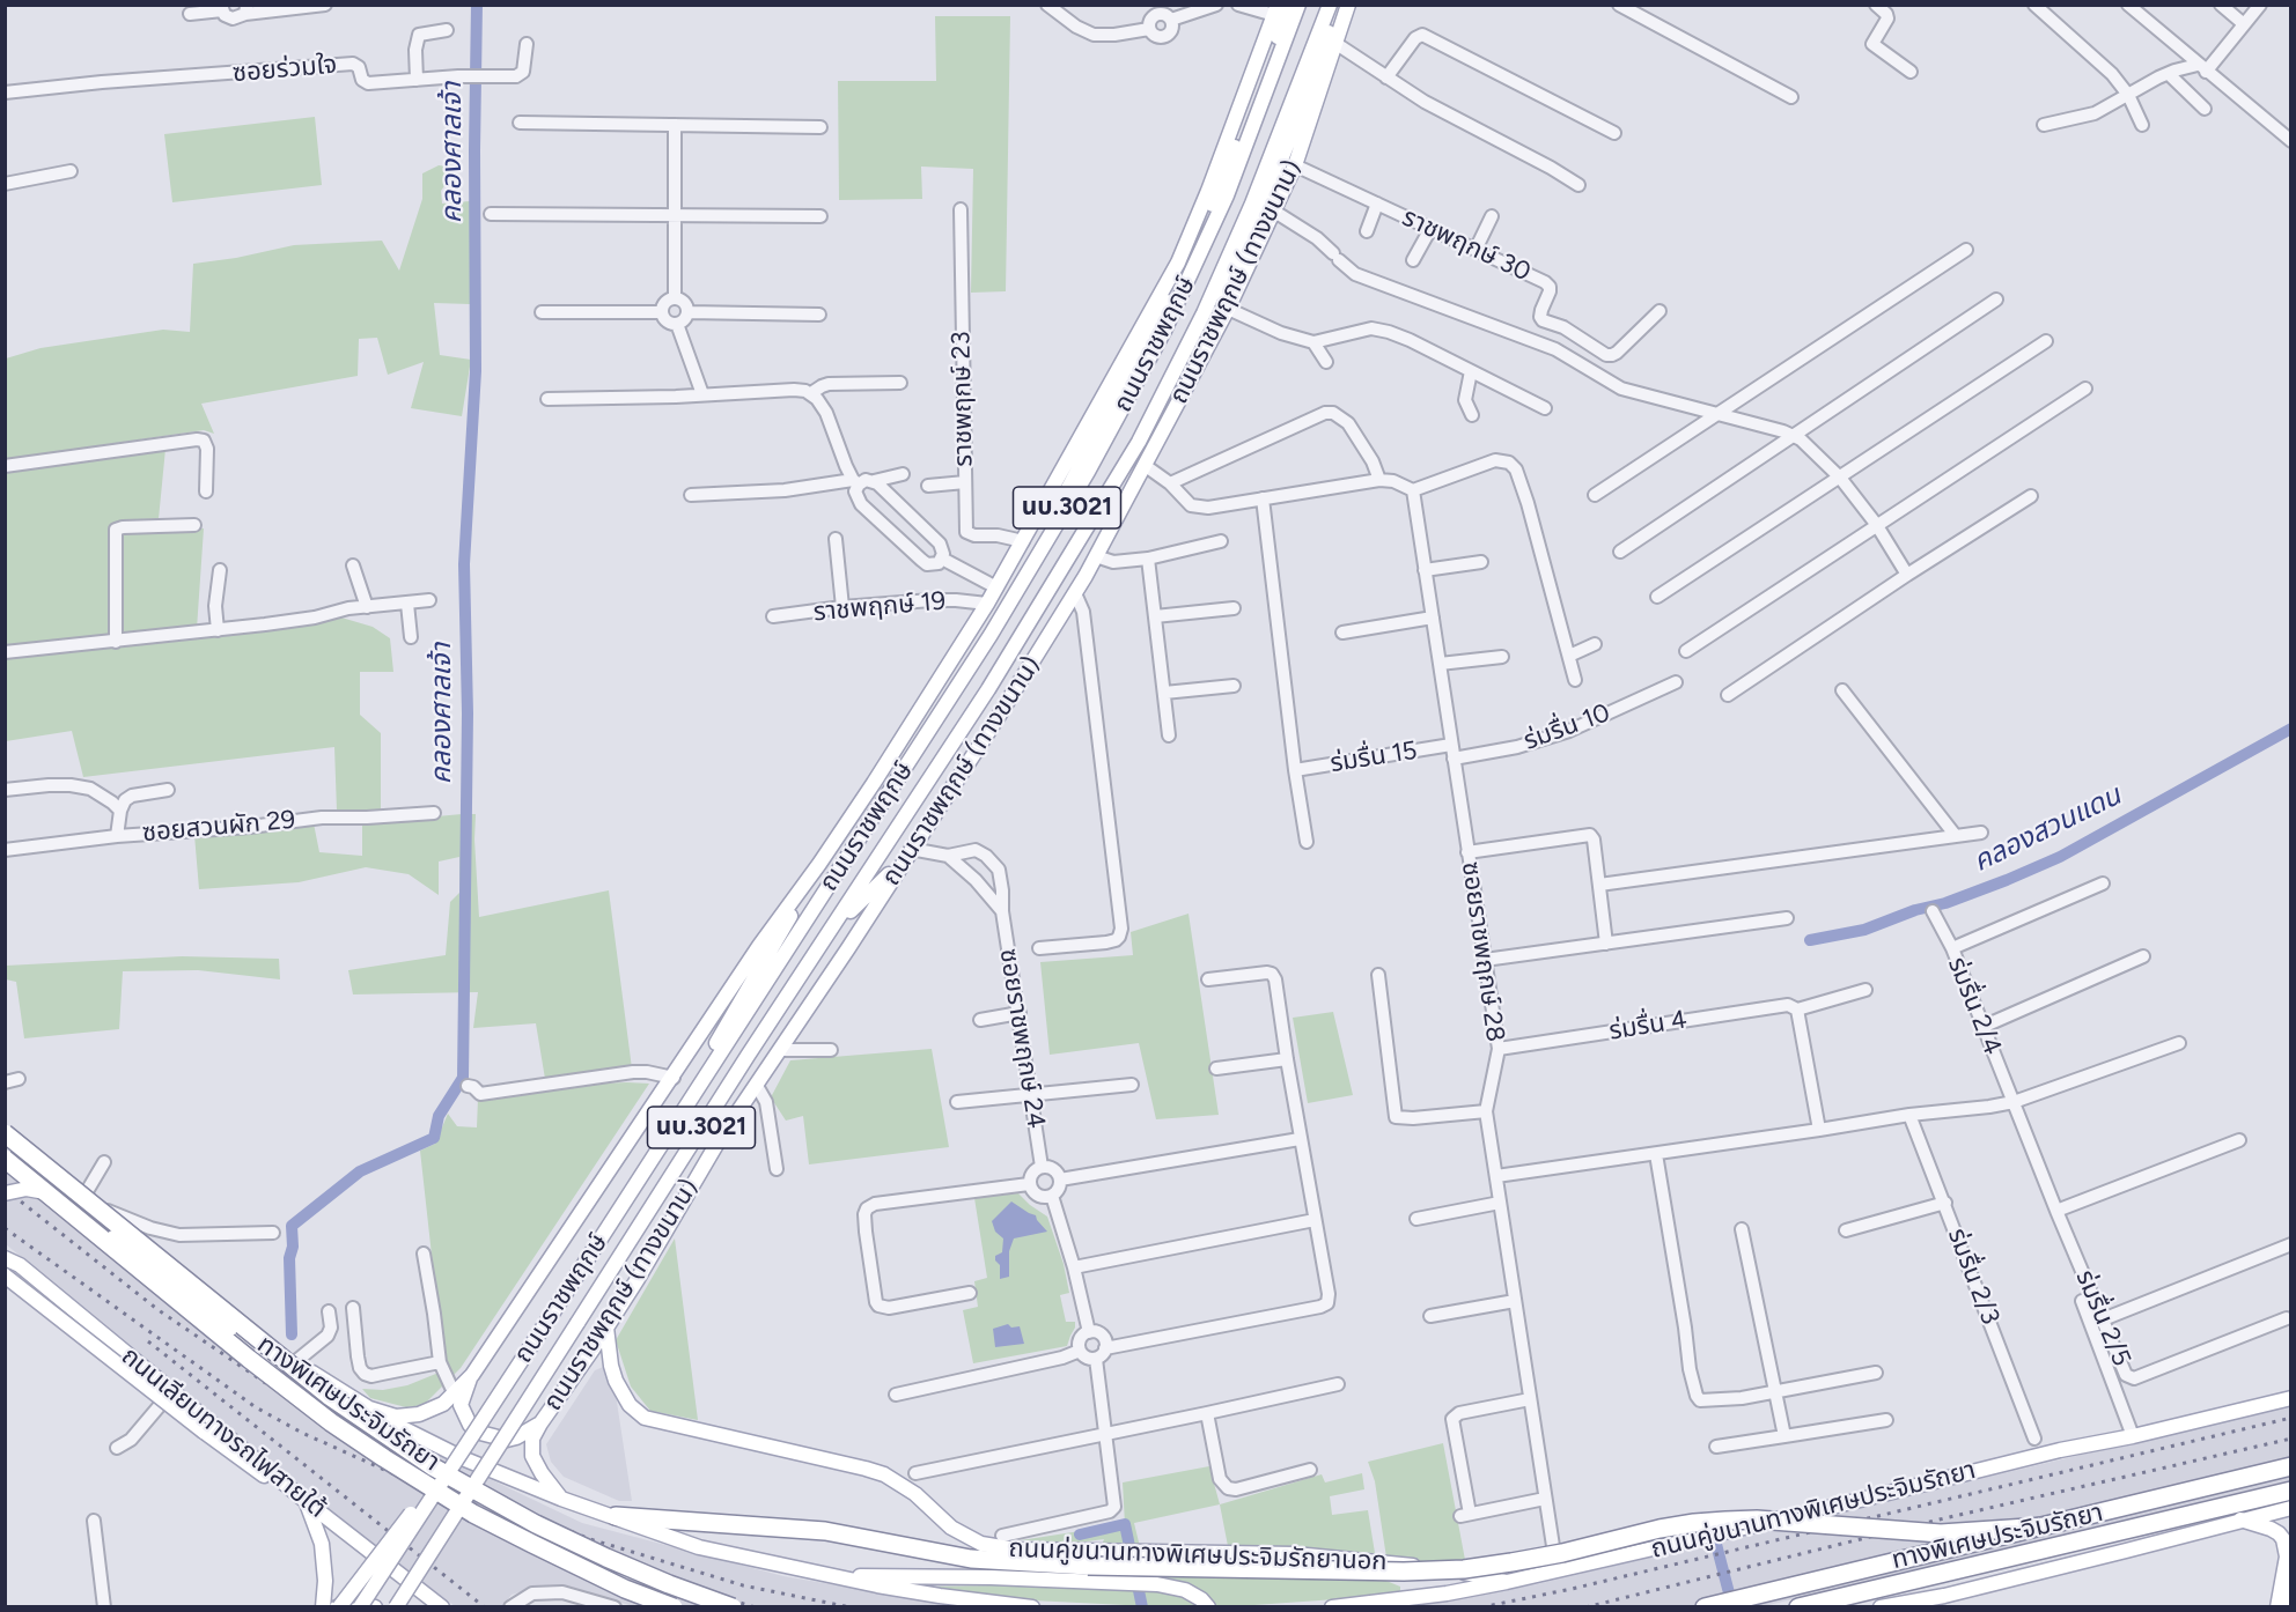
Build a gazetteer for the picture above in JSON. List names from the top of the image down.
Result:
{
  "streets": {
    "highway": ["ทางพิเศษประจิมรัถยา"],
    "main road": [
      "ถนนราชพฤกษ์ (ทางขนาน)",
      "ถนนราชพฤกษ์",
      "นบ.3021",
      "ถนนเลียบทางรถไฟสายใต้",
      "ถนนคู่ขนานทางพิเศษประจิมรัถยา",
      "ถนนคู่ขนานทางพิเศษประจิมรัถยานอก"
    ],
    "street": [
      "ซอยร่วมใจ",
      "ราชพฤกษ์ 30",
      "ราชพฤกษ์ 23",
      "ราชพฤกษ์ 19",
      "ร่มรื่น 10",
      "ร่มรื่น 15",
      "ซอยสวนผัก 29",
      "ซอยราชพฤกษ์ 28",
      "ร่มรื่น 2/4",
      "ร่มรื่น 4",
      "ซอยราชพฤกษ์ 24",
      "ร่มรื่น 2/3",
      "ร่มรื่น 2/5"
    ]
  },
  "crossings": [
    ["ราชพฤกษ์ 30", "ถนนราชพฤกษ์ (ทางขนาน)"],
    ["ถนนราชพฤกษ์ (ทางขนาน)", "ซอยราชพฤกษ์ 24"],
    ["ถนนราชพฤกษ์ (ทางขนาน)", "ถนนคู่ขนานทางพิเศษประจิมรัถยานอก"],
    ["ราชพฤกษ์ 23", "นบ.3021"],
    ["นบ.3021", "ราชพฤกษ์ 19"],
    ["ร่มรื่น 10", "ซอยราชพฤกษ์ 28"],
    ["ร่มรื่น 15", "ซอยราชพฤกษ์ 28"],
    ["ซอยราชพฤกษ์ 28", "ร่มรื่น 4"],
    ["ซอยราชพฤกษ์ 28", "ถนนคู่ขนานทางพิเศษประจิมรัถยา"],
    ["ร่มรื่น 2/4", "ร่มรื่น 2/5"],
    ["ถนนคู่ขนานทางพิเศษประจิมรัถยา", "ถนนคู่ขนานทางพิเศษประจิมรัถยานอก"]
  ],
  "water": ["คลองศาลเจ้า", "คลองสวนแดน"]
}
